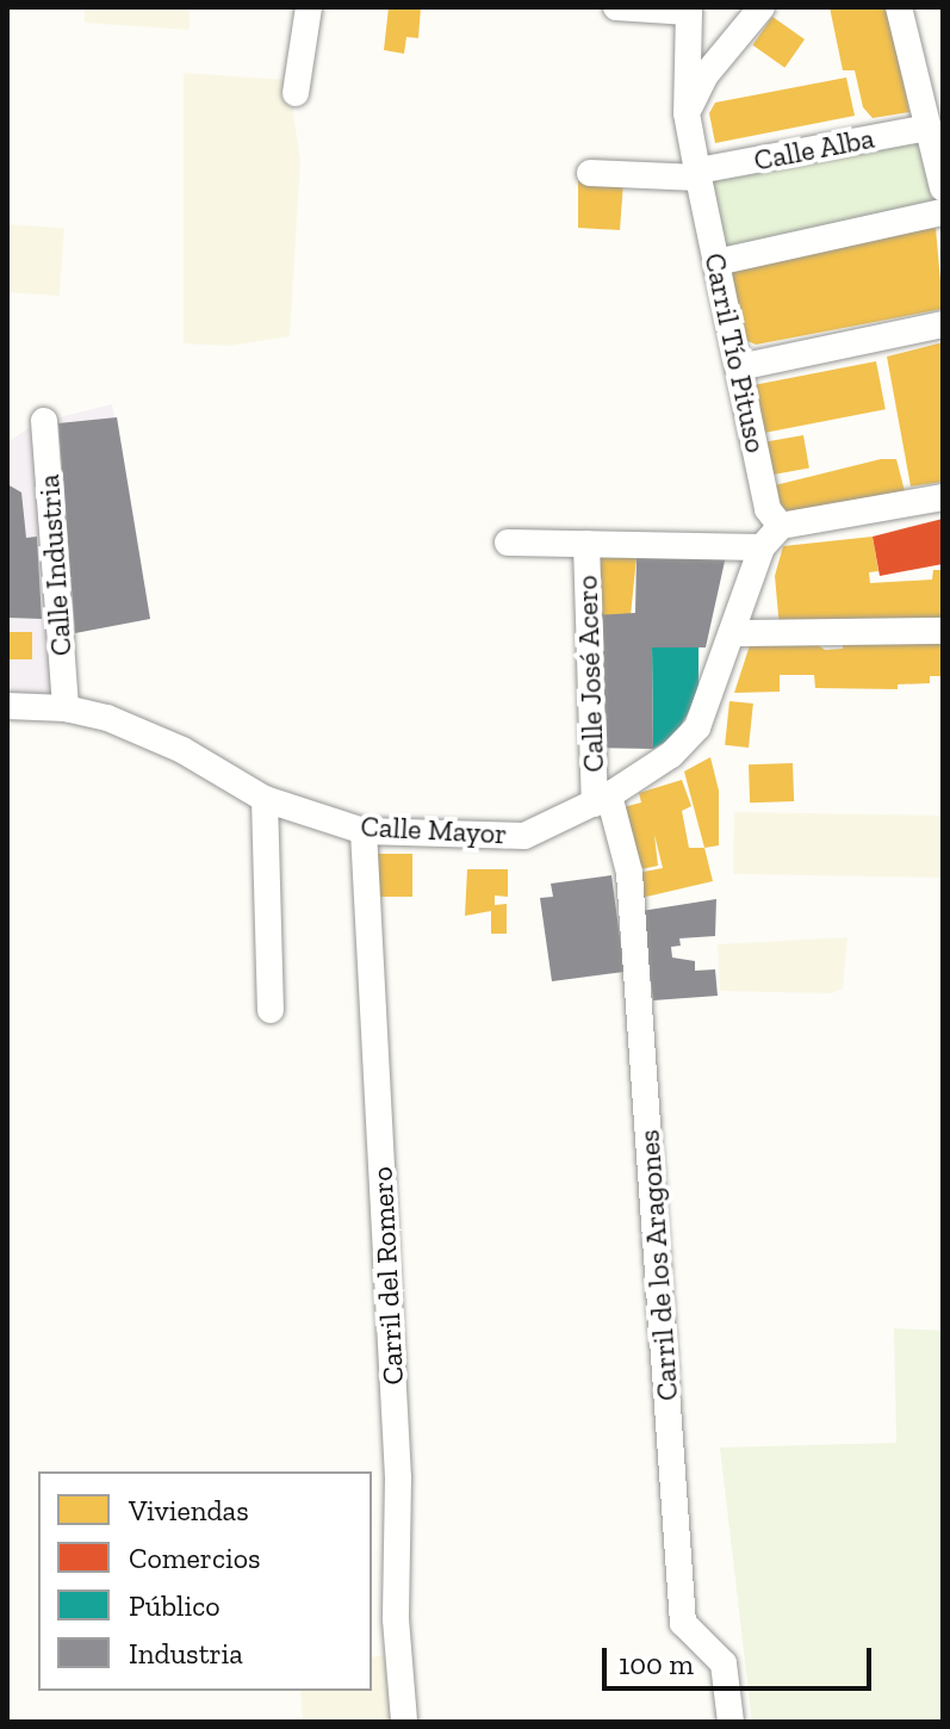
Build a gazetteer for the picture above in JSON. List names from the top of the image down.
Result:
{
  "streets": {
    "street": [
      "Calle Alba",
      "Carril Tío Pituso",
      "Calle Industria",
      "Calle José Acero",
      "Calle Mayor",
      "Carril de los Aragones",
      "Carril del Romero"
    ]
  },
  "crossings": [
    ["Calle Alba", "Carril Tío Pituso"],
    ["Carril Tío Pituso", "Calle Mayor"],
    ["Calle Industria", "Calle Mayor"],
    ["Calle José Acero", "Calle Mayor"],
    ["Calle José Acero", "Carril de los Aragones"],
    ["Calle Mayor", "Carril de los Aragones"],
    ["Calle Mayor", "Carril del Romero"]
  ],
  "legend": [
    "Viviendas",
    "Comercios",
    "Público",
    "Industria"
  ],
  "scale_bar": "100 m"
}
